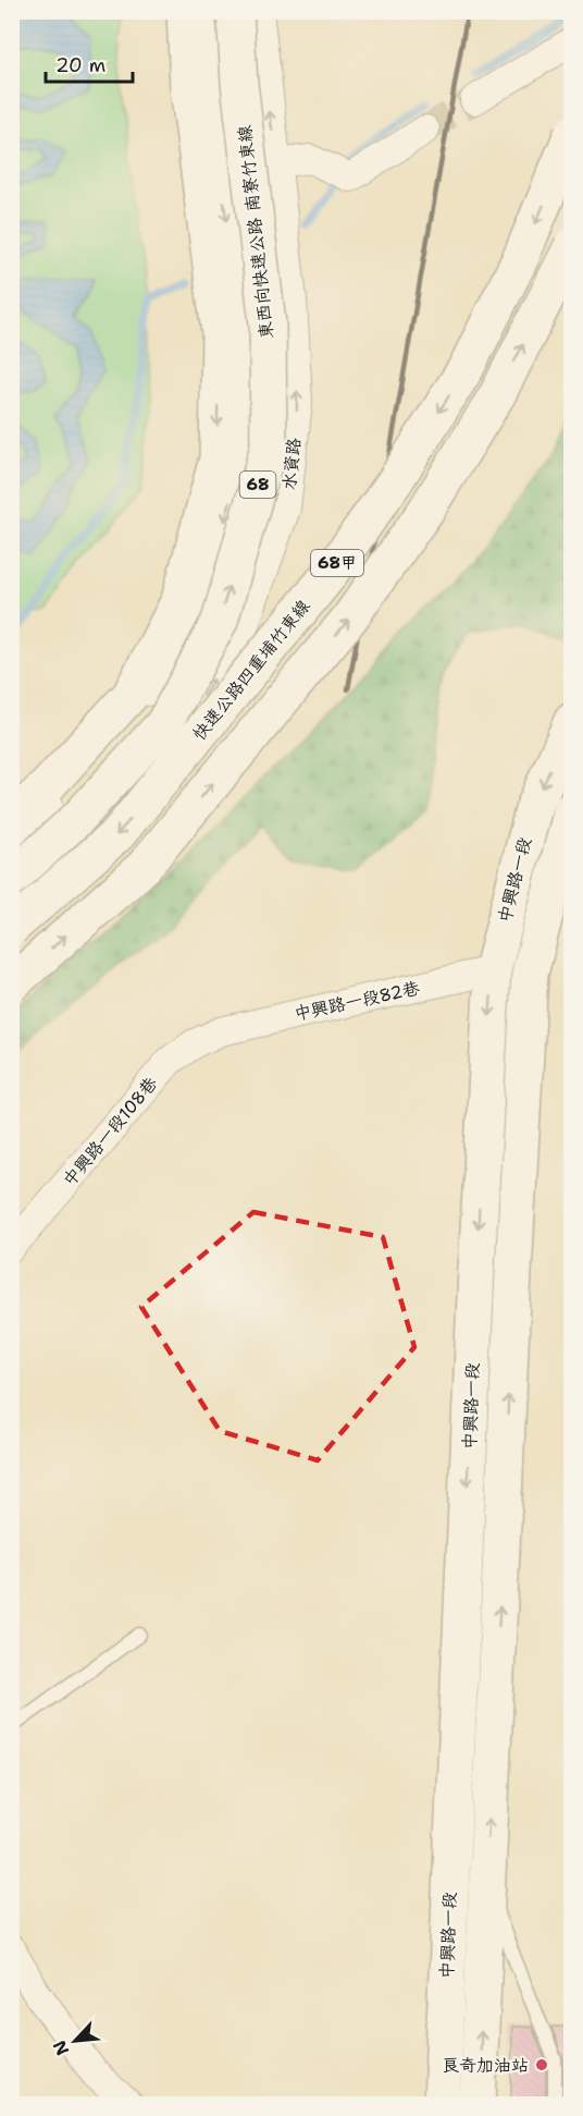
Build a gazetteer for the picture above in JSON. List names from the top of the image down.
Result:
{
  "streets": {
    "main road": [
      "東西向快速公路 南寮竹東線",
      "68",
      "68甲",
      "快速公路四重埔竹東線",
      "中興路一段"
    ],
    "street": ["水資路", "中興路一段82巷", "中興路一段108巷"]
  },
  "crossings": [
    ["中興路一段", "中興路一段82巷"],
    ["中興路一段82巷", "中興路一段108巷"]
  ],
  "places": ["良奇加油站"],
  "scale_bar": "20 m",
  "north": "bottom left"
}
